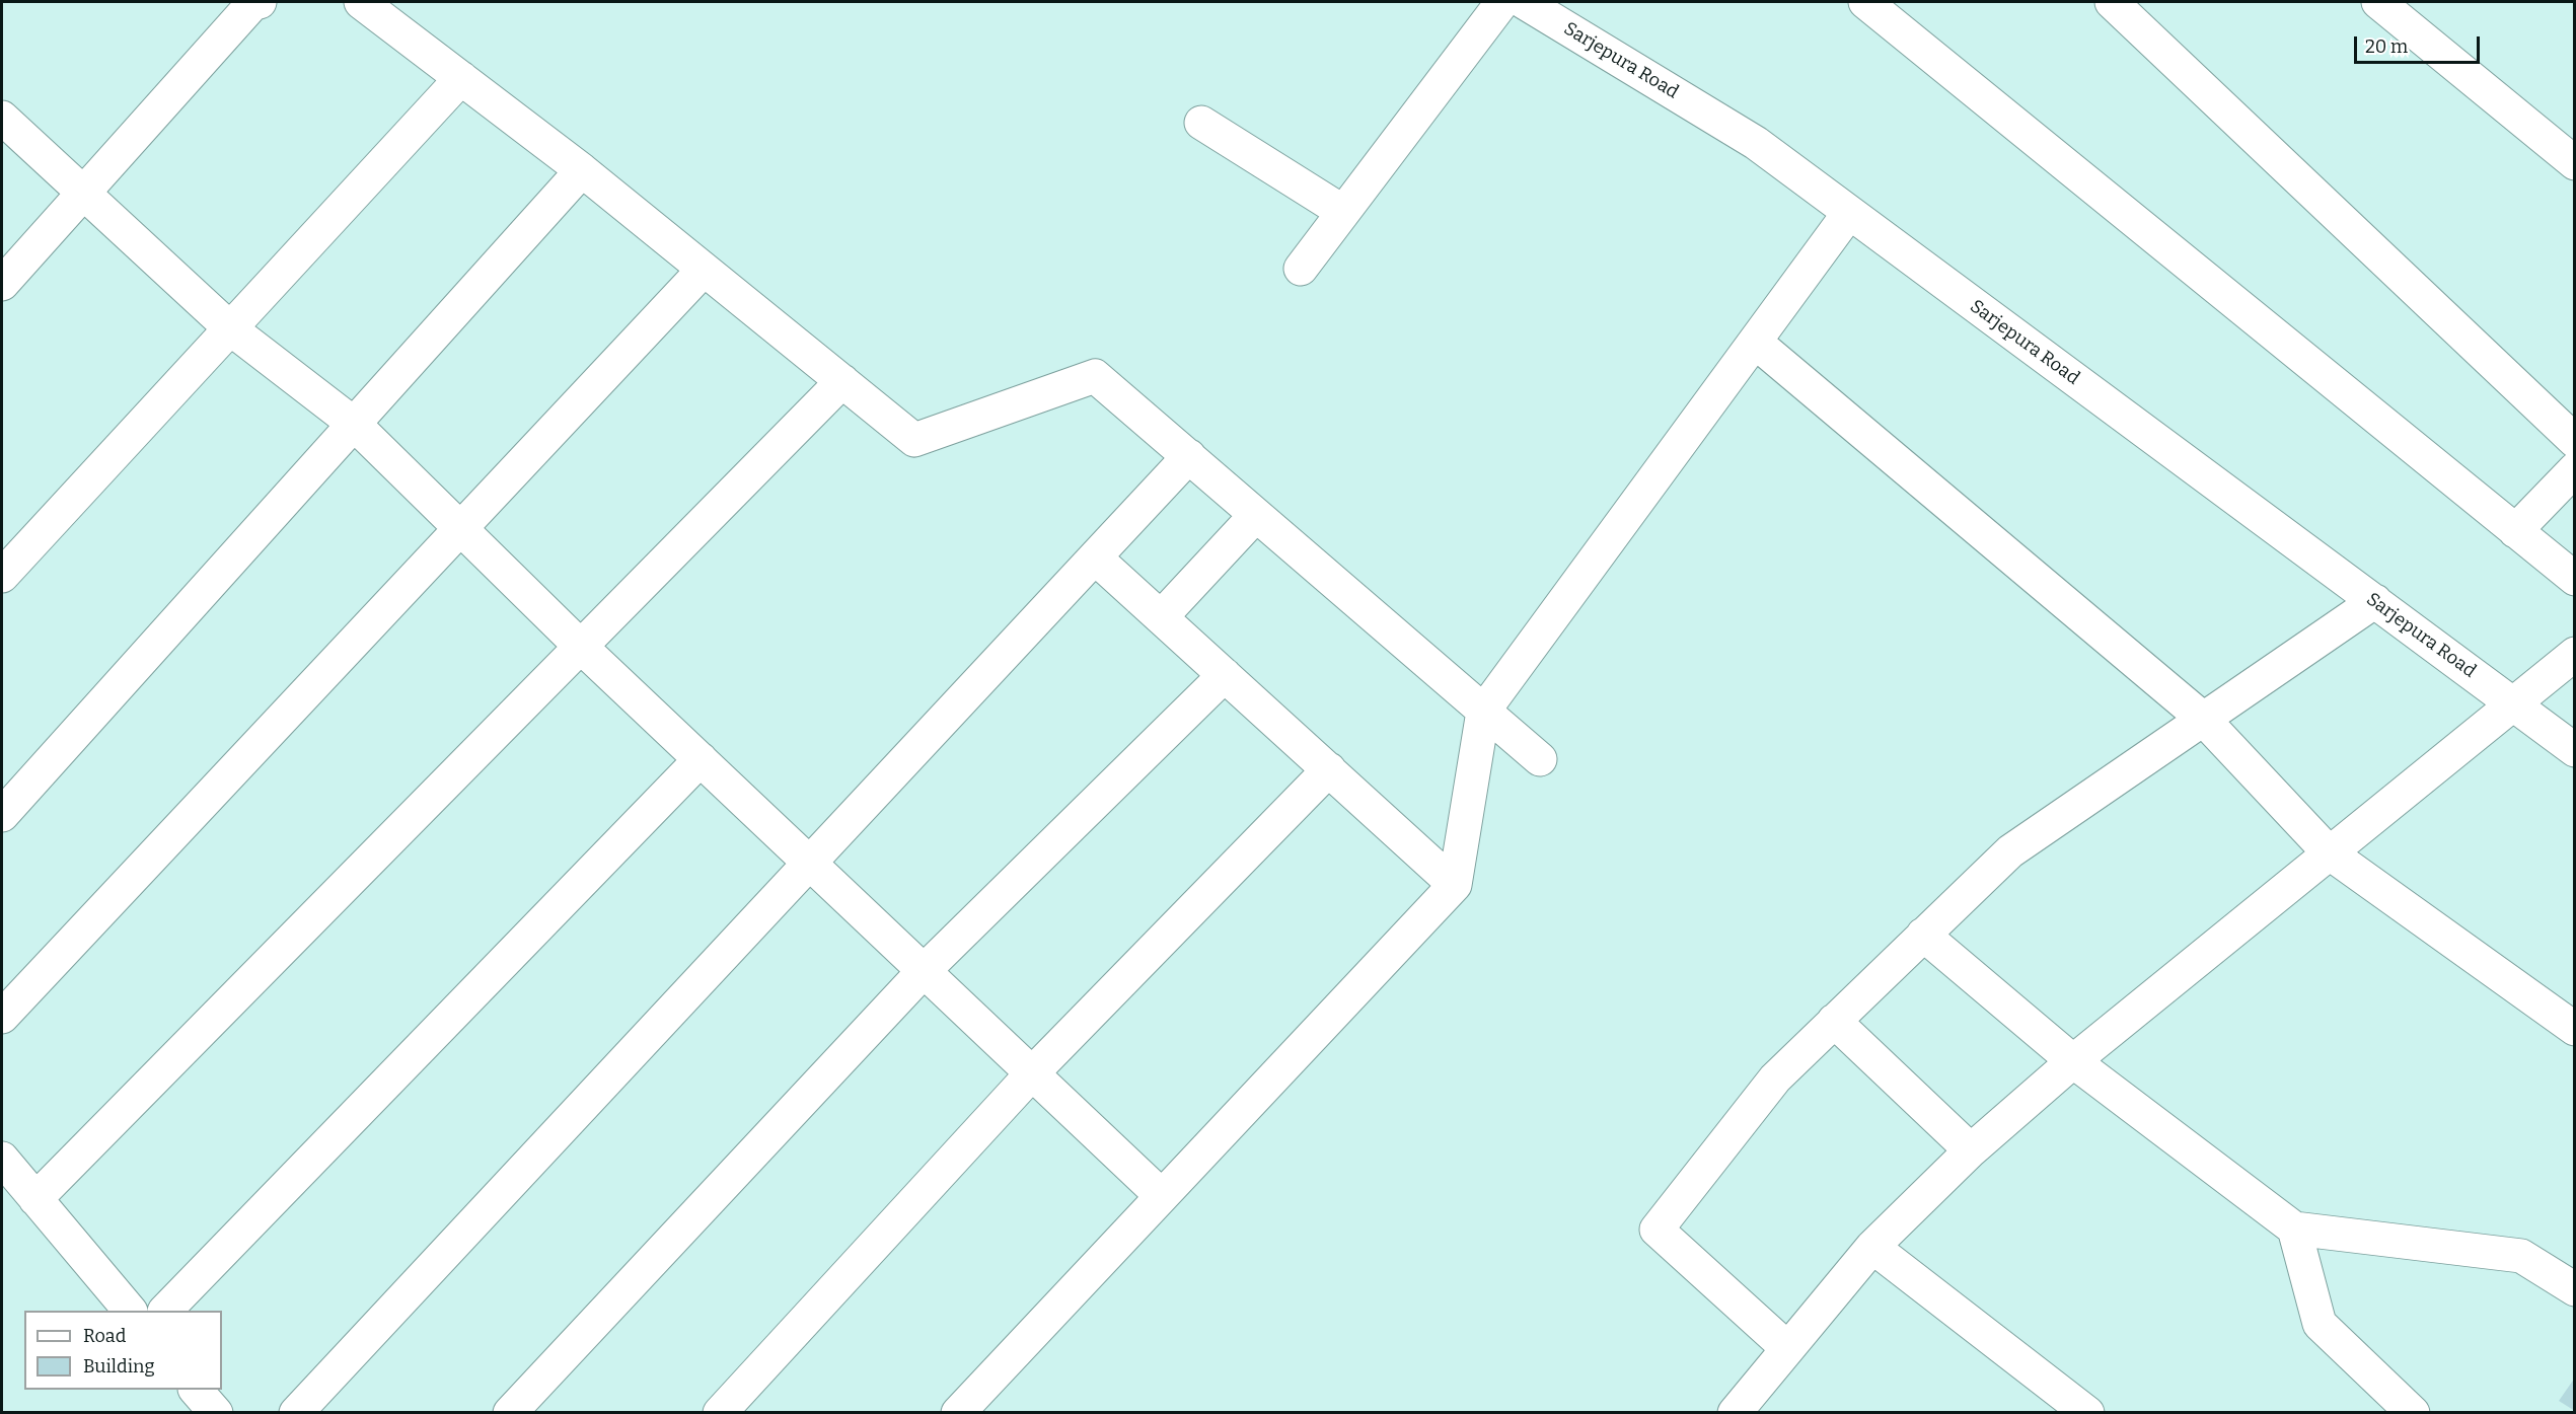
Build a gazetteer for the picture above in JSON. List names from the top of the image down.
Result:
{
  "streets": {
    "street": ["Sarjepura Road"]
  },
  "legend": ["Road", "Building"],
  "scale_bar": "20 m"
}
